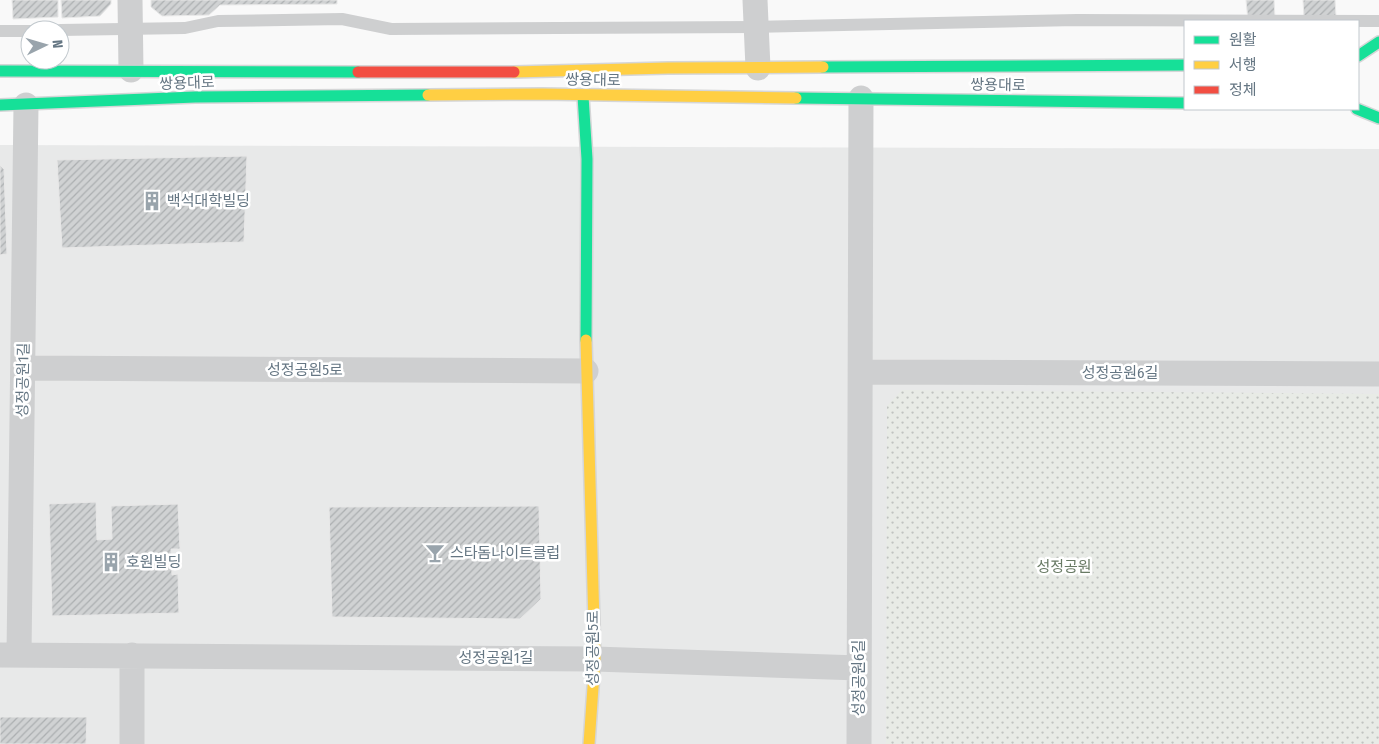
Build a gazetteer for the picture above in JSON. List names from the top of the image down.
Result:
{
  "streets": {
    "main road": ["쌍용대로", "성정공원5로"],
    "street": ["성정공원6길", "성정공원1길"]
  },
  "crossings": [
    ["쌍용대로", "성정공원5로"],
    ["쌍용대로", "성정공원6길"],
    ["쌍용대로", "성정공원1길"],
    ["성정공원5로", "성정공원1길"],
    ["성정공원6길", "성정공원1길"]
  ],
  "parks": ["성정공원"],
  "places": {
    "building": ["백석대학빌딩", "호원빌딩"],
    "bar": ["스타돔나이트클럽"]
  },
  "legend": ["원활", "서행", "정체"],
  "north": "right"
}
